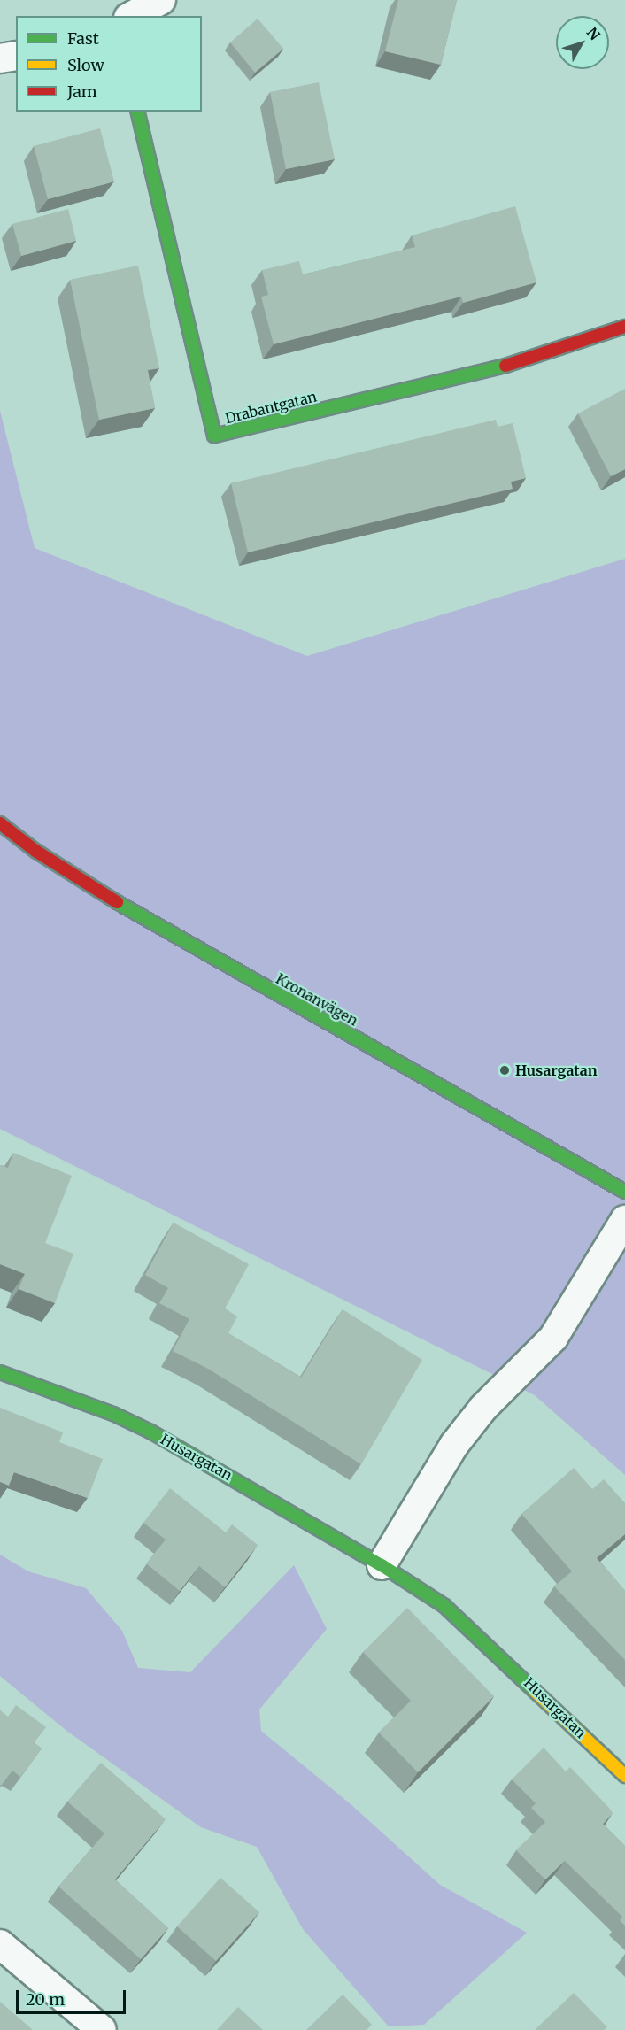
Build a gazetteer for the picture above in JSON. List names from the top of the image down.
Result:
{
  "streets": {
    "street": ["Drabantgatan", "Kronanvägen", "Husargatan"]
  },
  "places": ["Husargatan"],
  "legend": ["Fast", "Slow", "Jam"],
  "scale_bar": "20 m",
  "north": "top right"
}
